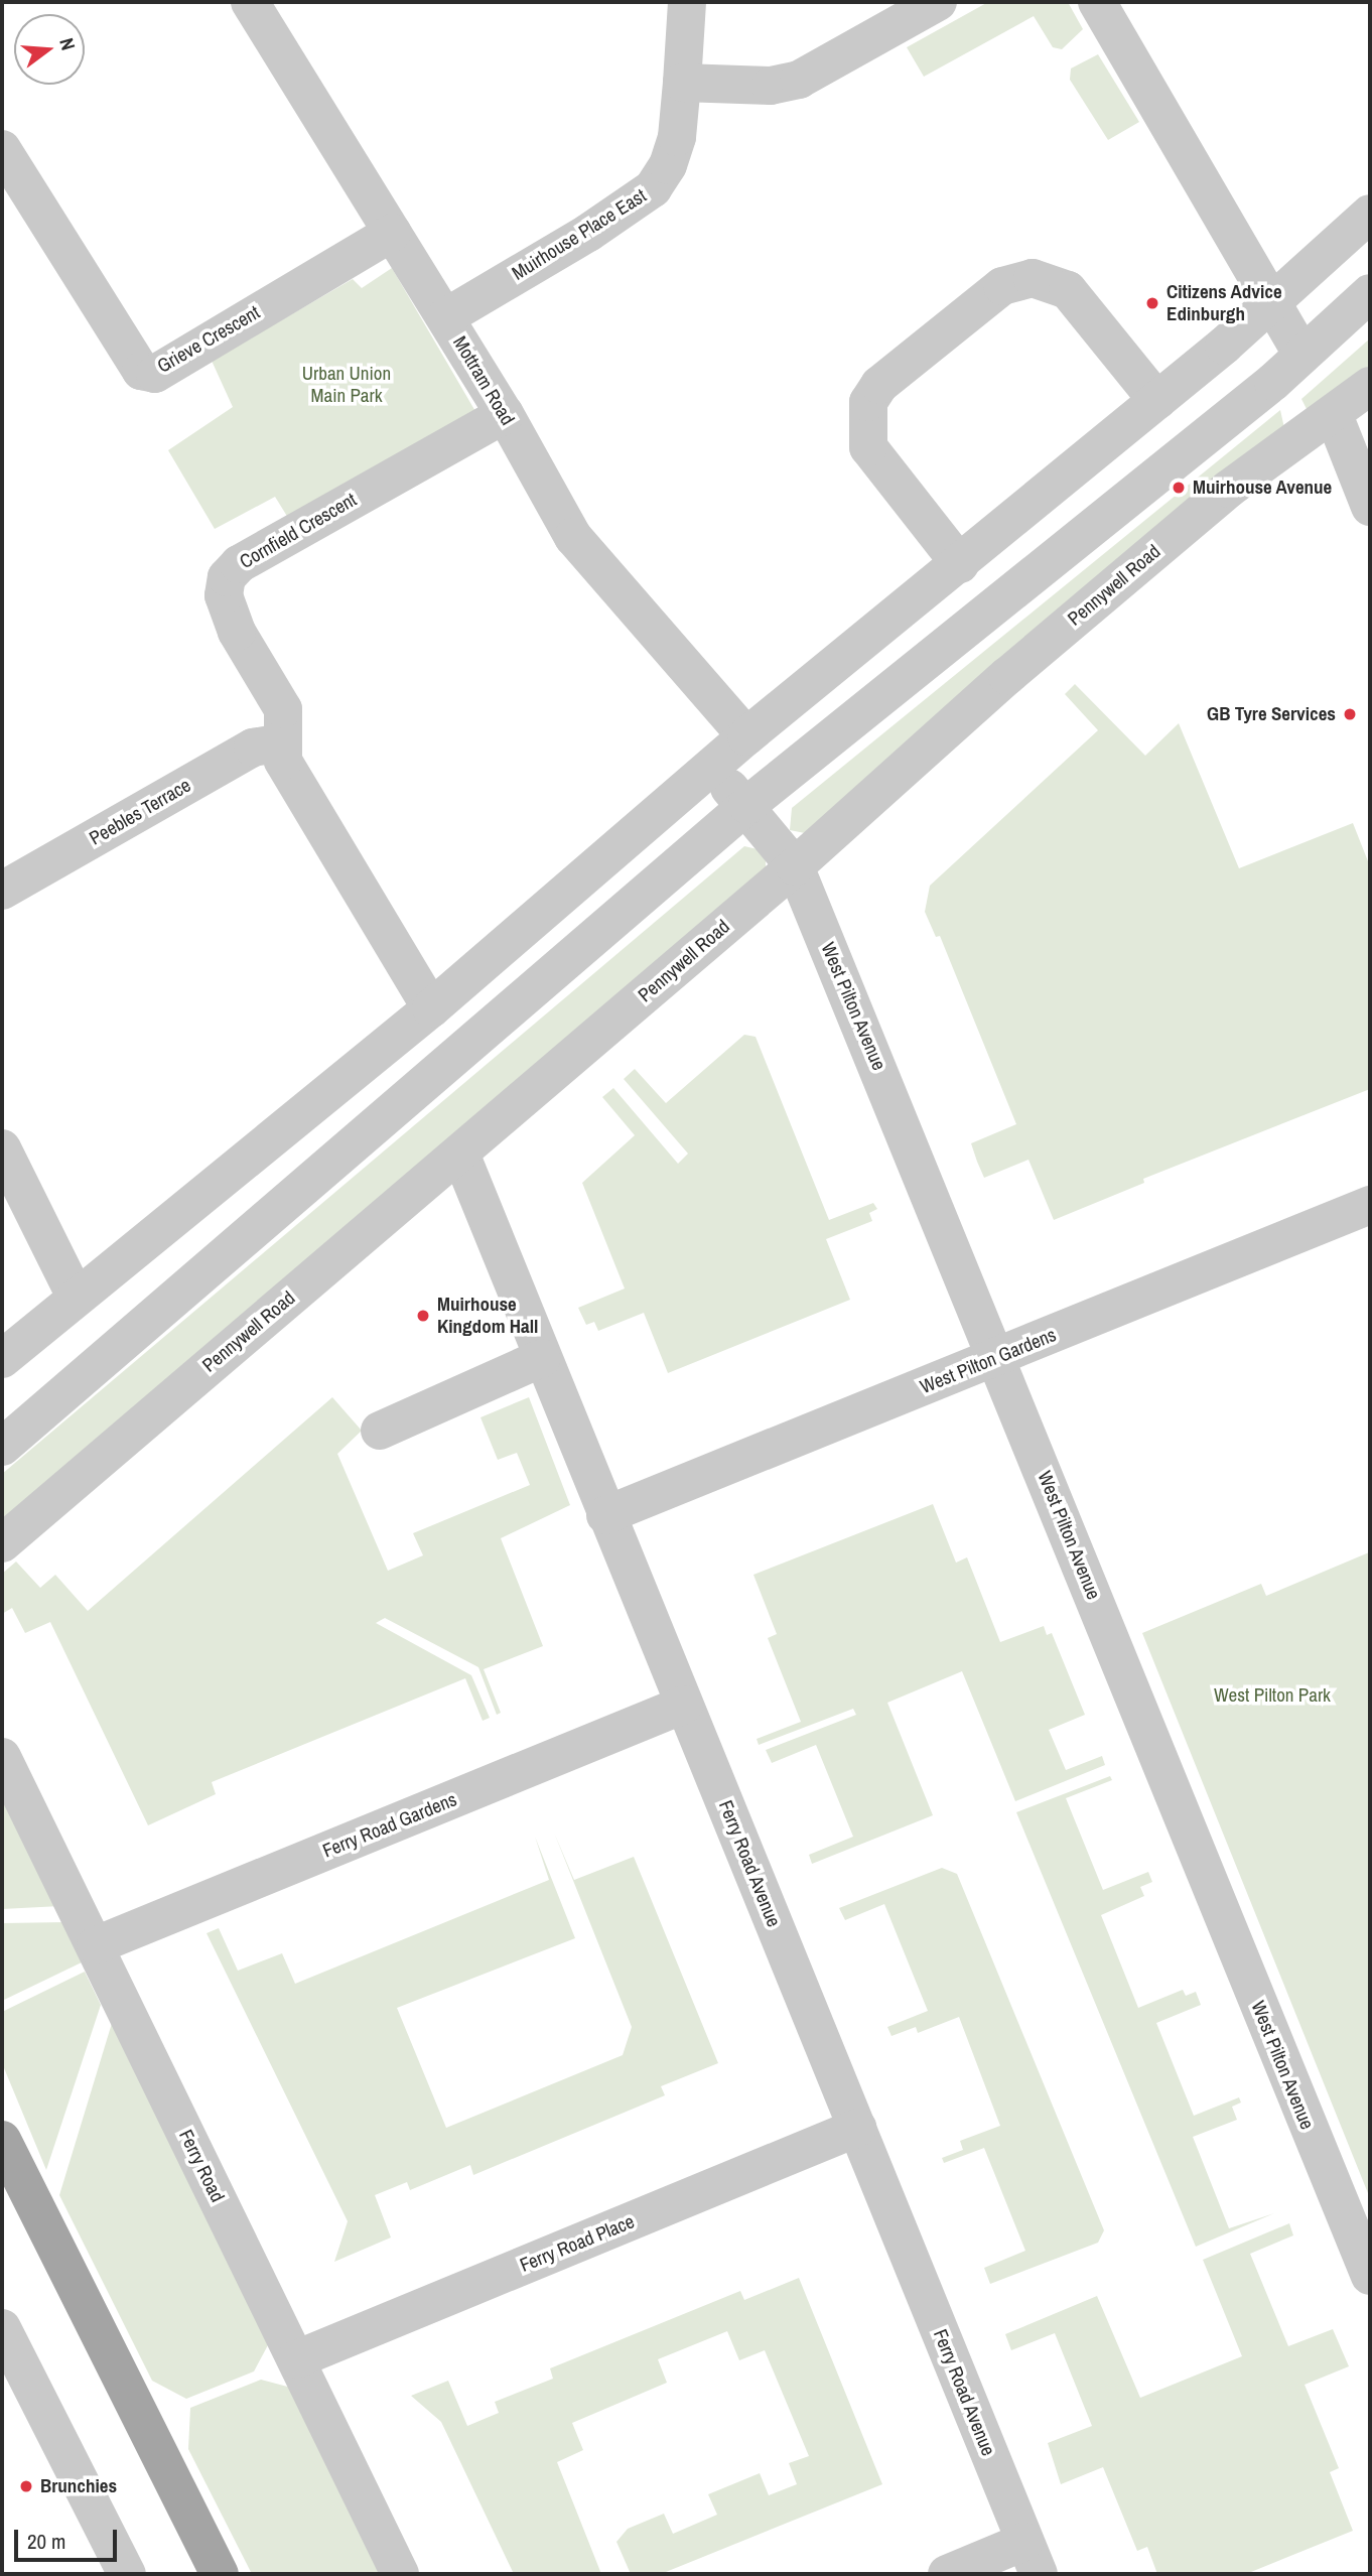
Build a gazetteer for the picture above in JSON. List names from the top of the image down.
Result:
{
  "streets": {
    "street": [
      "Muirhouse Place East",
      "Grieve Crescent",
      "Mottram Road",
      "Cornfield Crescent",
      "Pennywell Road",
      "Peebles Terrace",
      "West Pilton Avenue",
      "West Pilton Gardens",
      "Ferry Road Gardens",
      "Ferry Road Avenue",
      "Ferry Road",
      "Ferry Road Place"
    ]
  },
  "crossings": [
    ["Muirhouse Place East", "Mottram Road"],
    ["Grieve Crescent", "Mottram Road"],
    ["Mottram Road", "Cornfield Crescent"],
    ["Cornfield Crescent", "Peebles Terrace"],
    ["Pennywell Road", "West Pilton Avenue"],
    ["Pennywell Road", "Ferry Road Avenue"],
    ["West Pilton Avenue", "West Pilton Gardens"],
    ["West Pilton Gardens", "Ferry Road Avenue"],
    ["Ferry Road Gardens", "Ferry Road Avenue"],
    ["Ferry Road Gardens", "Ferry Road"],
    ["Ferry Road Avenue", "Ferry Road Place"],
    ["Ferry Road", "Ferry Road Place"]
  ],
  "parks": ["Urban Union Main Park", "West Pilton Park"],
  "places": [
    "Citizens Advice Edinburgh",
    "Muirhouse Avenue",
    "GB Tyre Services",
    "Muirhouse Kingdom Hall",
    "Brunchies"
  ],
  "scale_bar": "20 m",
  "north": "right"
}
